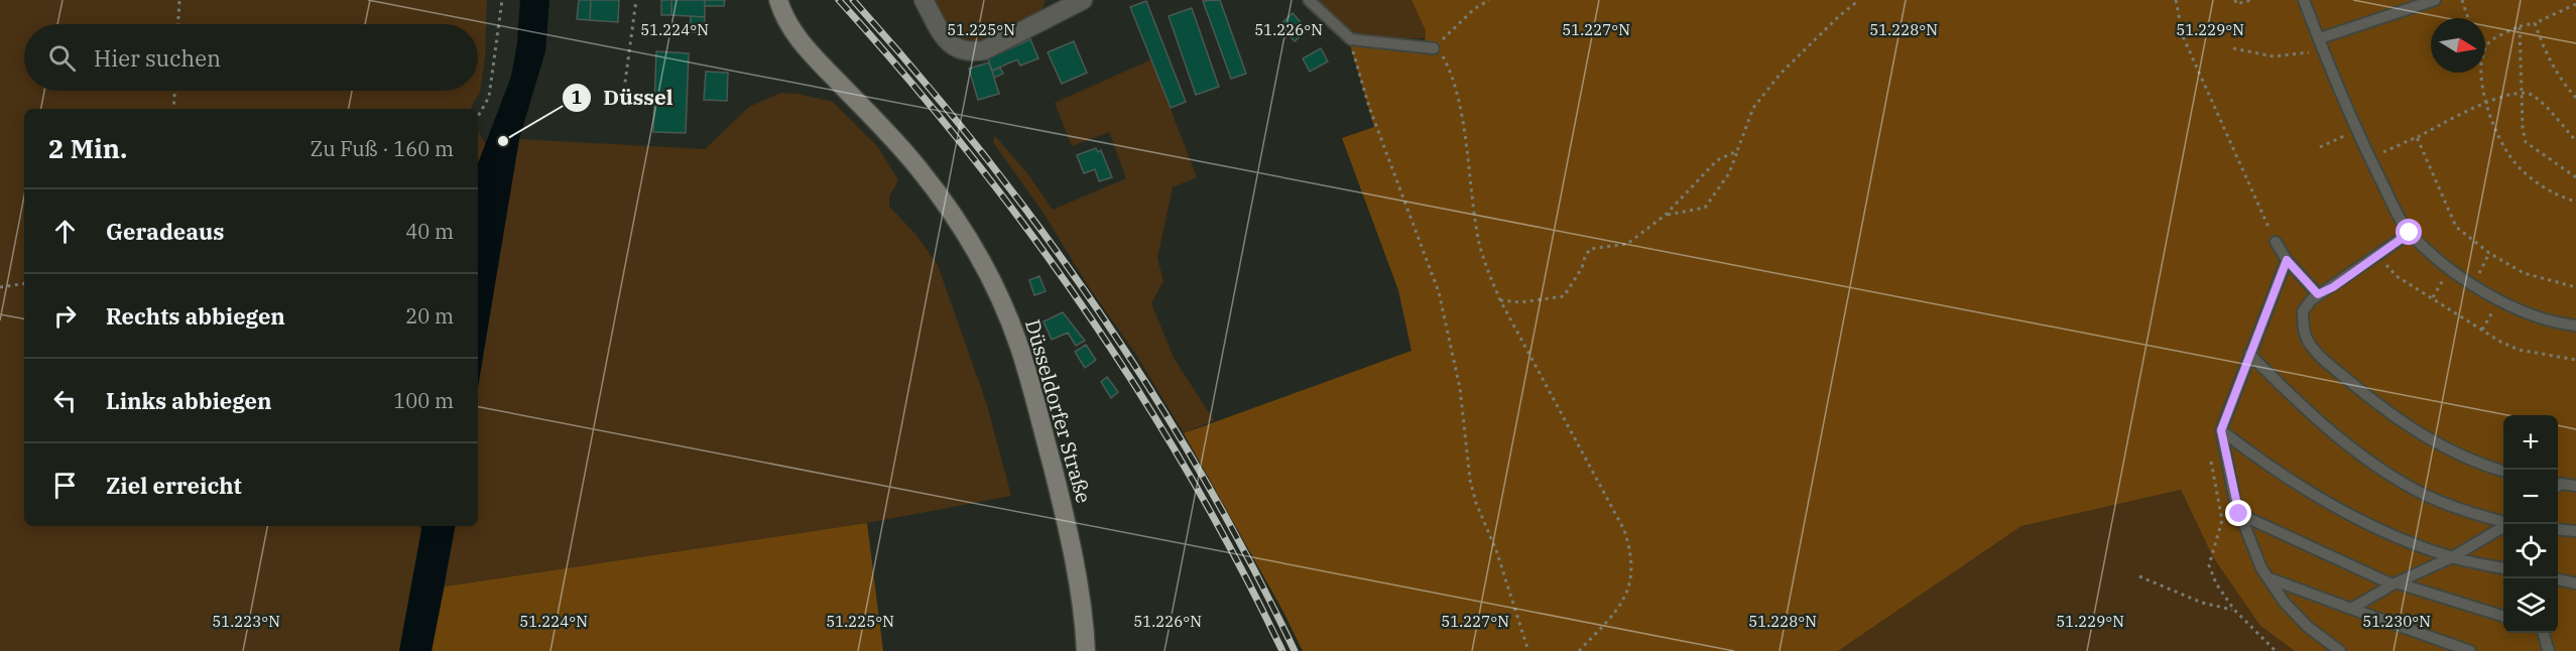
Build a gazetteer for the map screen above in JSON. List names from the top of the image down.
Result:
{
  "streets": {
    "main road": ["Düsseldorfer Straße"]
  },
  "places": ["Düssel"],
  "north": "right",
  "page": {
    "search": "Hier suchen",
    "heading": ["2 Min.", "Zu Fuß · 160 m"],
    "list": [
      ["Geradeaus", "40 m"],
      ["Rechts abbiegen", "20 m"],
      ["Links abbiegen", "100 m"],
      "Ziel erreicht"
    ],
    "map_buttons": ["+", "−"]
  },
  "coordinates": [
    "51.224°N",
    "51.226°N",
    "51.228°N",
    "51.229°N",
    "51.225°N",
    "51.227°N",
    "51.223°N",
    "51.230°N"
  ]
}
